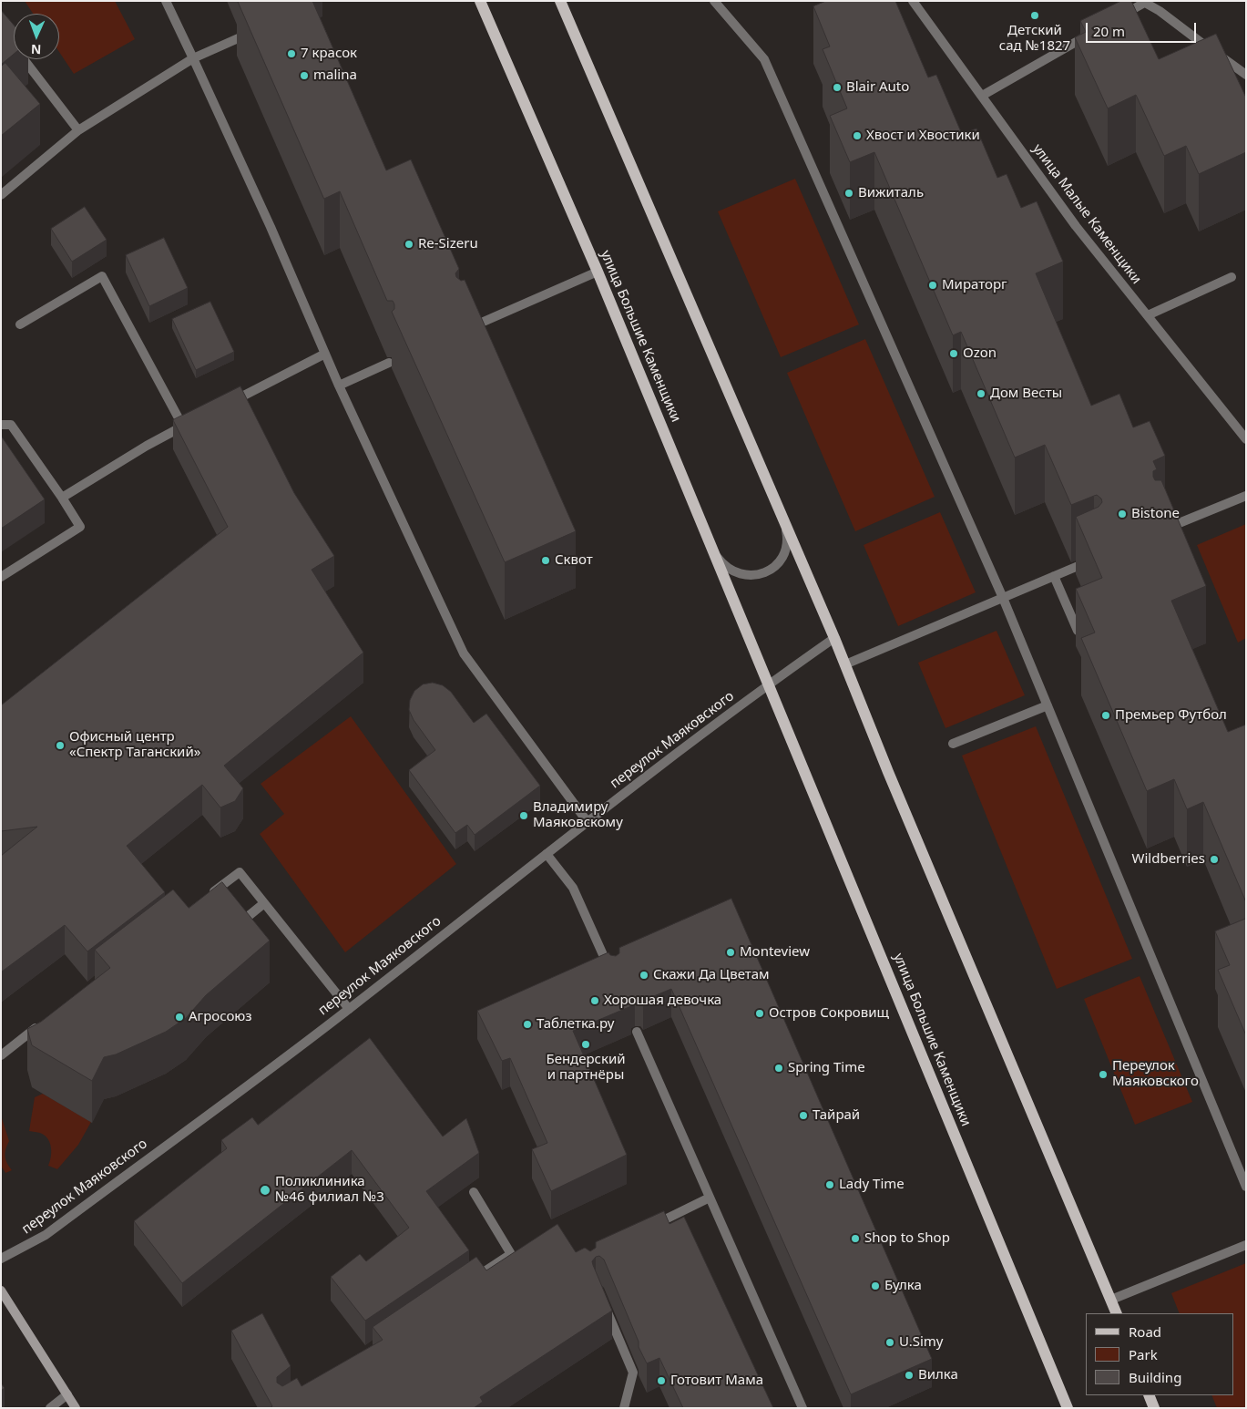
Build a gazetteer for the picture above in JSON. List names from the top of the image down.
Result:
{
  "streets": {
    "main road": ["улица Большие Каменщики"],
    "street": ["улица Малые Каменщики", "переулок Маяковского"]
  },
  "crossings": [
    ["улица Большие Каменщики", "переулок Маяковского"]
  ],
  "places": [
    "Детский сад №1827",
    "7 красок",
    "malina",
    "Blair Auto",
    "Хвост и Хвостики",
    "Вижиталь",
    "Re-Sizeru",
    "Мираторг",
    "Ozon",
    "Дом Весты",
    "Bistone",
    "Сквот",
    "Премьер Футбол",
    "Офисный центр «Спектр Таганский»",
    "Владимиру Маяковскому",
    "Wildberries",
    "Monteview",
    "Скажи Да Цветам",
    "Хорошая девочка",
    "Остров Сокровищ",
    "Агросоюз",
    "Таблетка.ру",
    "Бендерский и партнёры",
    "Spring Time",
    "Переулок Маяковского",
    "Тайрай",
    "Lady Time",
    "Поликлиника №46 филиал №3",
    "Shop to Shop",
    "Булка",
    "U.Simy",
    "Вилка",
    "Готовит Мама"
  ],
  "legend": ["Road", "Park", "Building"],
  "scale_bar": "20 m",
  "north": "bottom"
}
